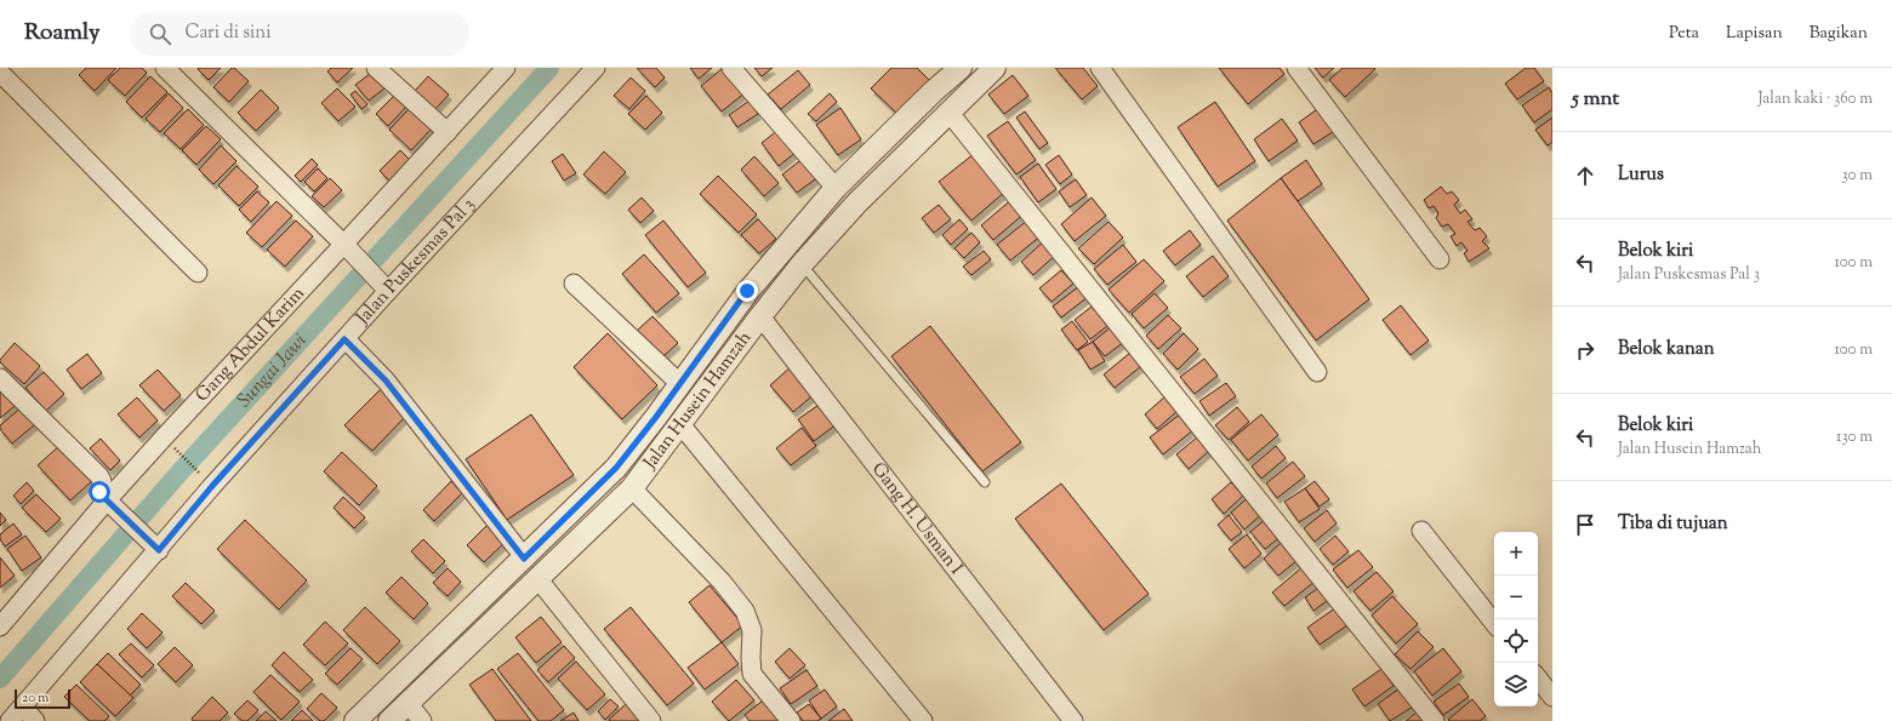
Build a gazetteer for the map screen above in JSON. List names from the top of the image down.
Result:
{
  "streets": {
    "street": [
      "Jalan Puskesmas Pal 3",
      "Gang Abdul Karim",
      "Jalan Husein Hamzah",
      "Gang H. Usman I"
    ]
  },
  "crossings": [
    ["Jalan Husein Hamzah", "Gang H. Usman I"]
  ],
  "water": ["Sungai Jawi"],
  "scale_bar": "20 m",
  "page": {
    "header": "Roamly",
    "search": "Cari di sini",
    "nav": ["Peta", "Lapisan", "Bagikan"],
    "heading": ["5 mnt", "Jalan kaki · 360 m"],
    "list": [
      ["Lurus", "30 m"],
      ["Belok kiri", "Jalan Puskesmas Pal 3", "100 m"],
      ["Belok kanan", "100 m"],
      ["Belok kiri", "Jalan Husein Hamzah", "130 m"],
      "Tiba di tujuan"
    ],
    "map_buttons": ["+", "−"],
    "scale": "20 m"
  }
}
